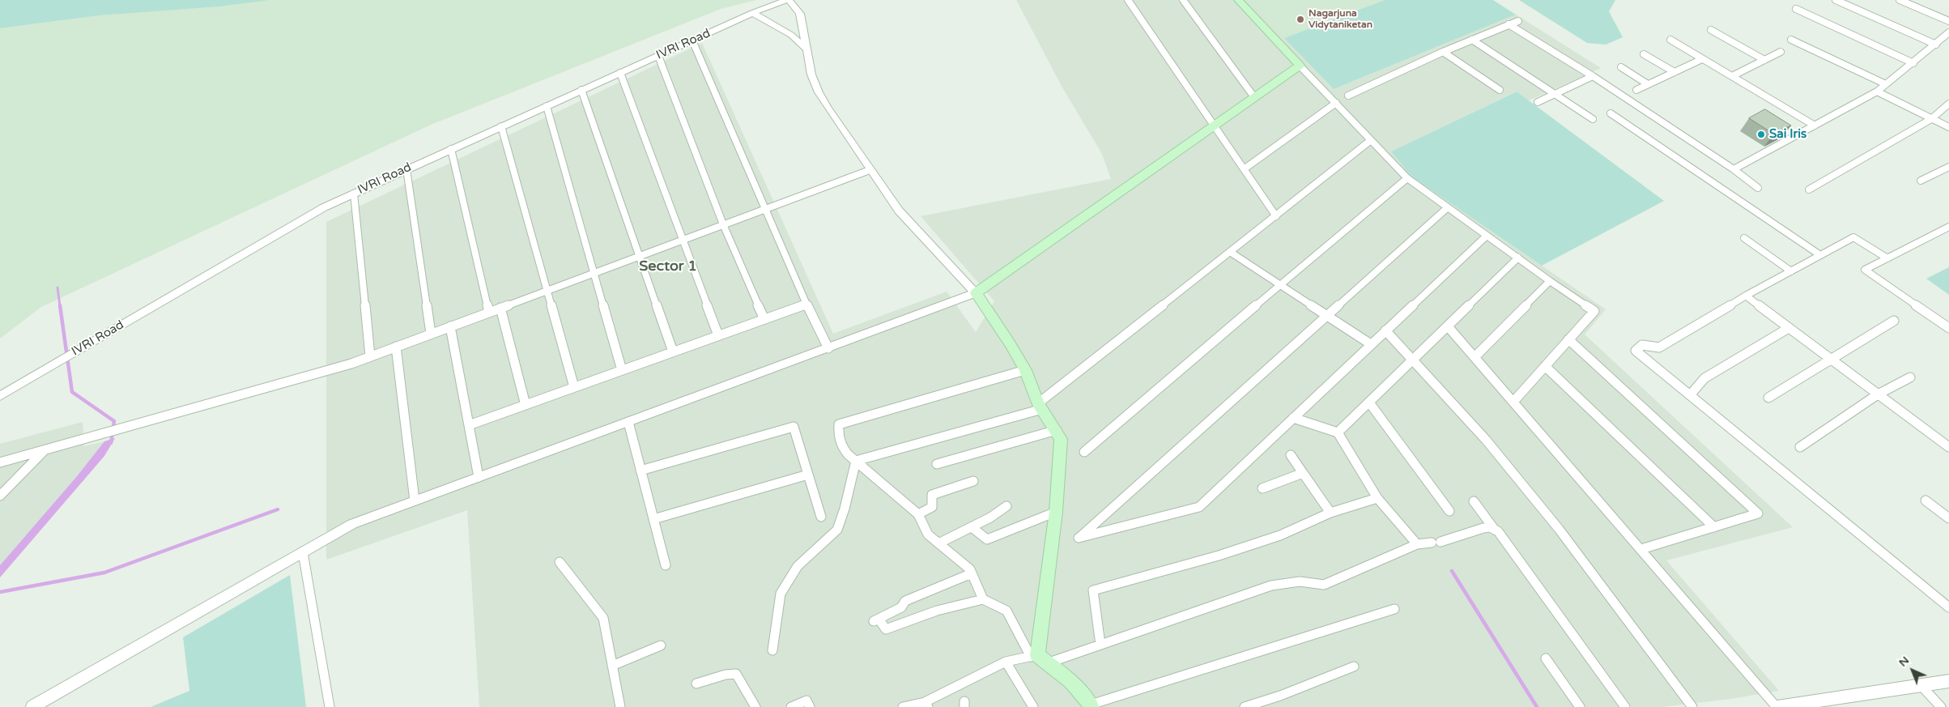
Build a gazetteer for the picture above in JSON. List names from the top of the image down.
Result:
{
  "streets": {
    "street": ["IVRI Road"]
  },
  "districts": ["Sector 1"],
  "places": ["Nagarjuna Vidytaniketan", "Sai Iris"],
  "north": "top left"
}
